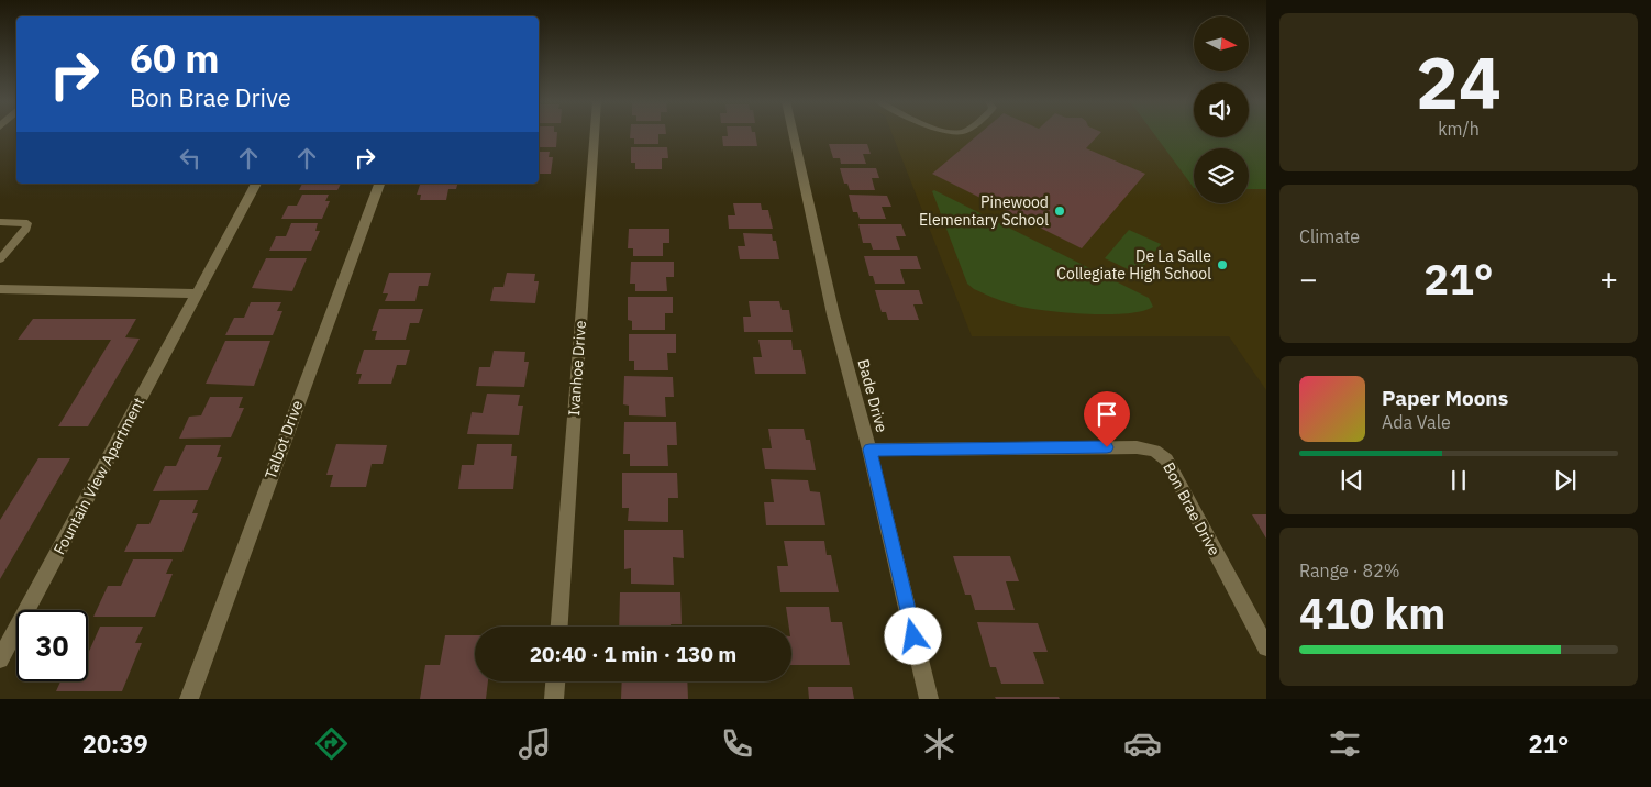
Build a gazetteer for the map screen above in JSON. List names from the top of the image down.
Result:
{
  "streets": {
    "street": [
      "Ivanhoe Drive",
      "Bade Drive",
      "Talbot Drive",
      "Fountain View Apartment",
      "Bon Brae Drive"
    ]
  },
  "crossings": [
    ["Bade Drive", "Bon Brae Drive"]
  ],
  "places": ["Pinewood Elementary School", "De La Salle Collegiate High School"],
  "north": "right",
  "page": {
    "tile": [
      ["24", "km/h"],
      "Climate",
      ["Range · 82%", "410 km"]
    ],
    "turn": ["60 m", "Bon Brae Drive"],
    "heat": ["−", "21°", "+"],
    "song": ["Paper Moons", "Ada Vale"],
    "limit": "30",
    "trip": "20:40 · 1 min · 130 m",
    "tabs": ["20:39", "21°"]
  }
}
